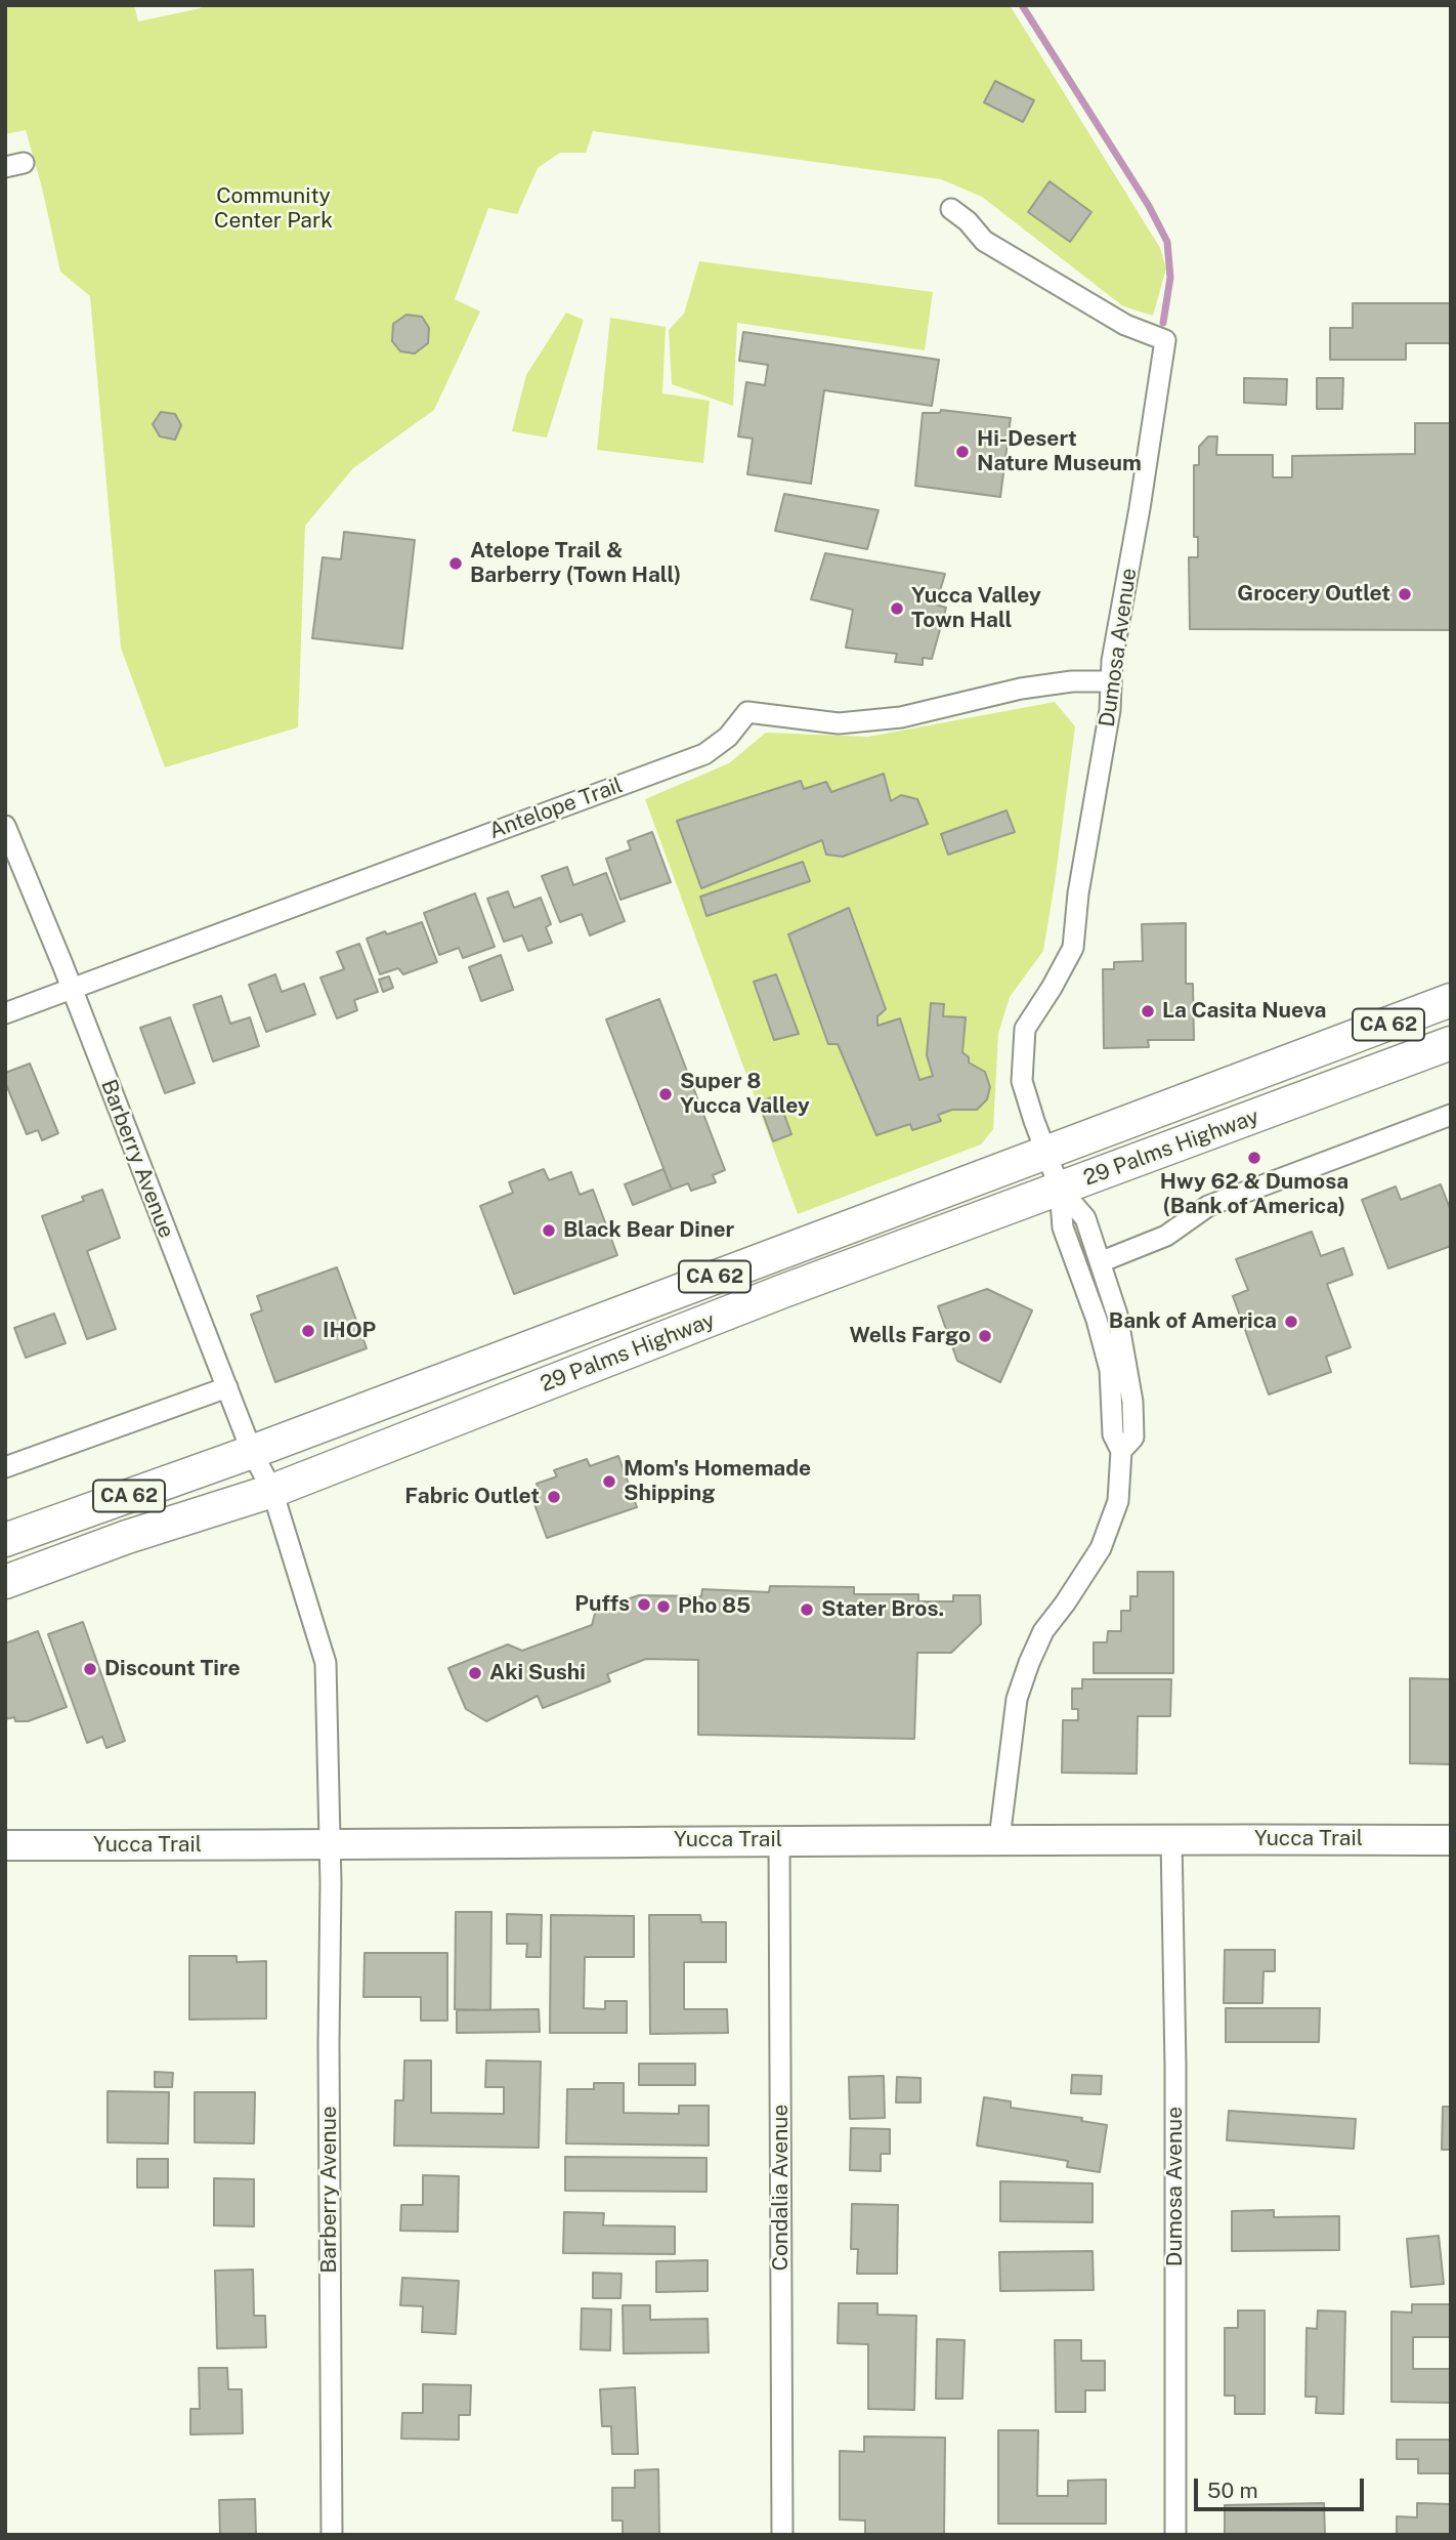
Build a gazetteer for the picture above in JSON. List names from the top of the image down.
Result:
{
  "streets": {
    "main road": ["CA 62", "29 Palms Highway"],
    "street": [
      "Dumosa Avenue",
      "Antelope Trail",
      "Barberry Avenue",
      "Yucca Trail",
      "Condalia Avenue"
    ]
  },
  "crossings": [
    ["Dumosa Avenue", "Antelope Trail"],
    ["Dumosa Avenue", "29 Palms Highway"],
    ["Dumosa Avenue", "Yucca Trail"],
    ["Antelope Trail", "Barberry Avenue"],
    ["29 Palms Highway", "Barberry Avenue"],
    ["Barberry Avenue", "Yucca Trail"],
    ["Yucca Trail", "Condalia Avenue"]
  ],
  "parks": ["Community Center Park"],
  "places": [
    "Hi-Desert Nature Museum",
    "Atelope Trail & Barberry (Town Hall)",
    "Grocery Outlet",
    "Yucca Valley Town Hall",
    "La Casita Nueva",
    "Super 8 Yucca Valley",
    "Hwy 62 & Dumosa (Bank of America)",
    "Black Bear Diner",
    "Bank of America",
    "IHOP",
    "Wells Fargo",
    "Mom's Homemade Shipping",
    "Fabric Outlet",
    "Puffs",
    "Pho 85",
    "Stater Bros.",
    "Discount Tire",
    "Aki Sushi"
  ],
  "scale_bar": "50 m"
}
